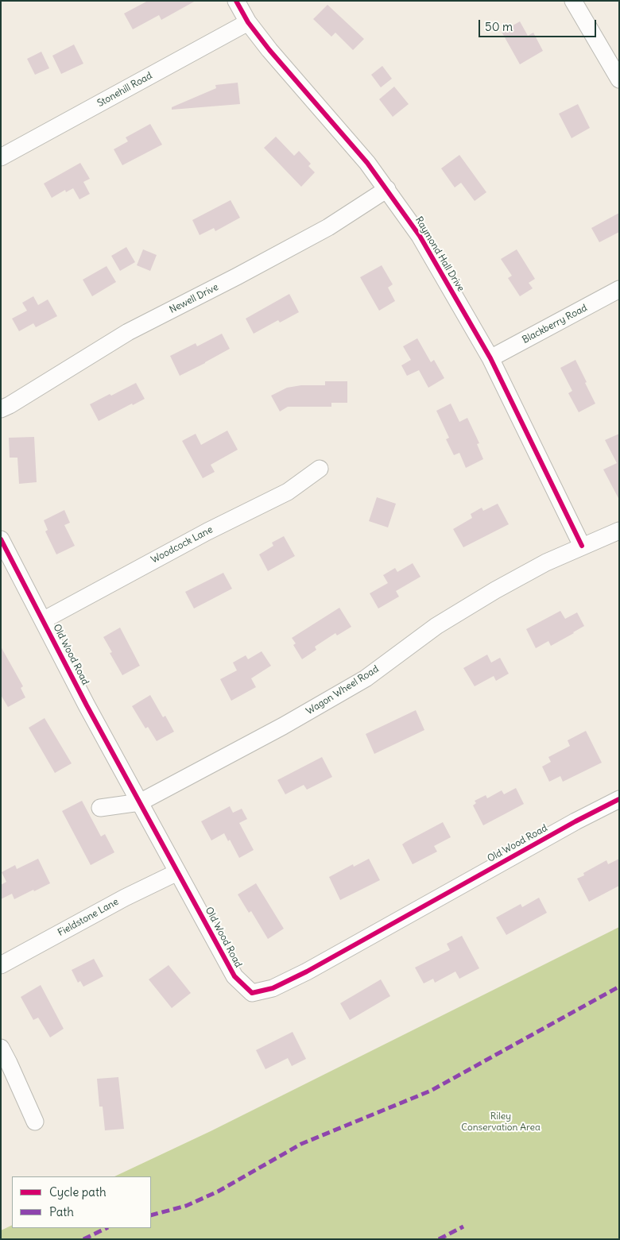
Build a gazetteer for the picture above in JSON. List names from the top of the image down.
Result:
{
  "streets": {
    "street": [
      "Stonehill Road",
      "Raymond Hall Drive",
      "Newell Drive",
      "Blackberry Road",
      "Woodcock Lane",
      "Old Wood Road",
      "Wagon Wheel Road",
      "Fieldstone Lane"
    ]
  },
  "crossings": [
    ["Stonehill Road", "Raymond Hall Drive"],
    ["Raymond Hall Drive", "Newell Drive"],
    ["Raymond Hall Drive", "Blackberry Road"],
    ["Raymond Hall Drive", "Wagon Wheel Road"],
    ["Woodcock Lane", "Old Wood Road"],
    ["Old Wood Road", "Wagon Wheel Road"],
    ["Old Wood Road", "Fieldstone Lane"]
  ],
  "parks": ["Riley Conservation Area"],
  "legend": ["Cycle path", "Path"],
  "scale_bar": "50 m"
}
